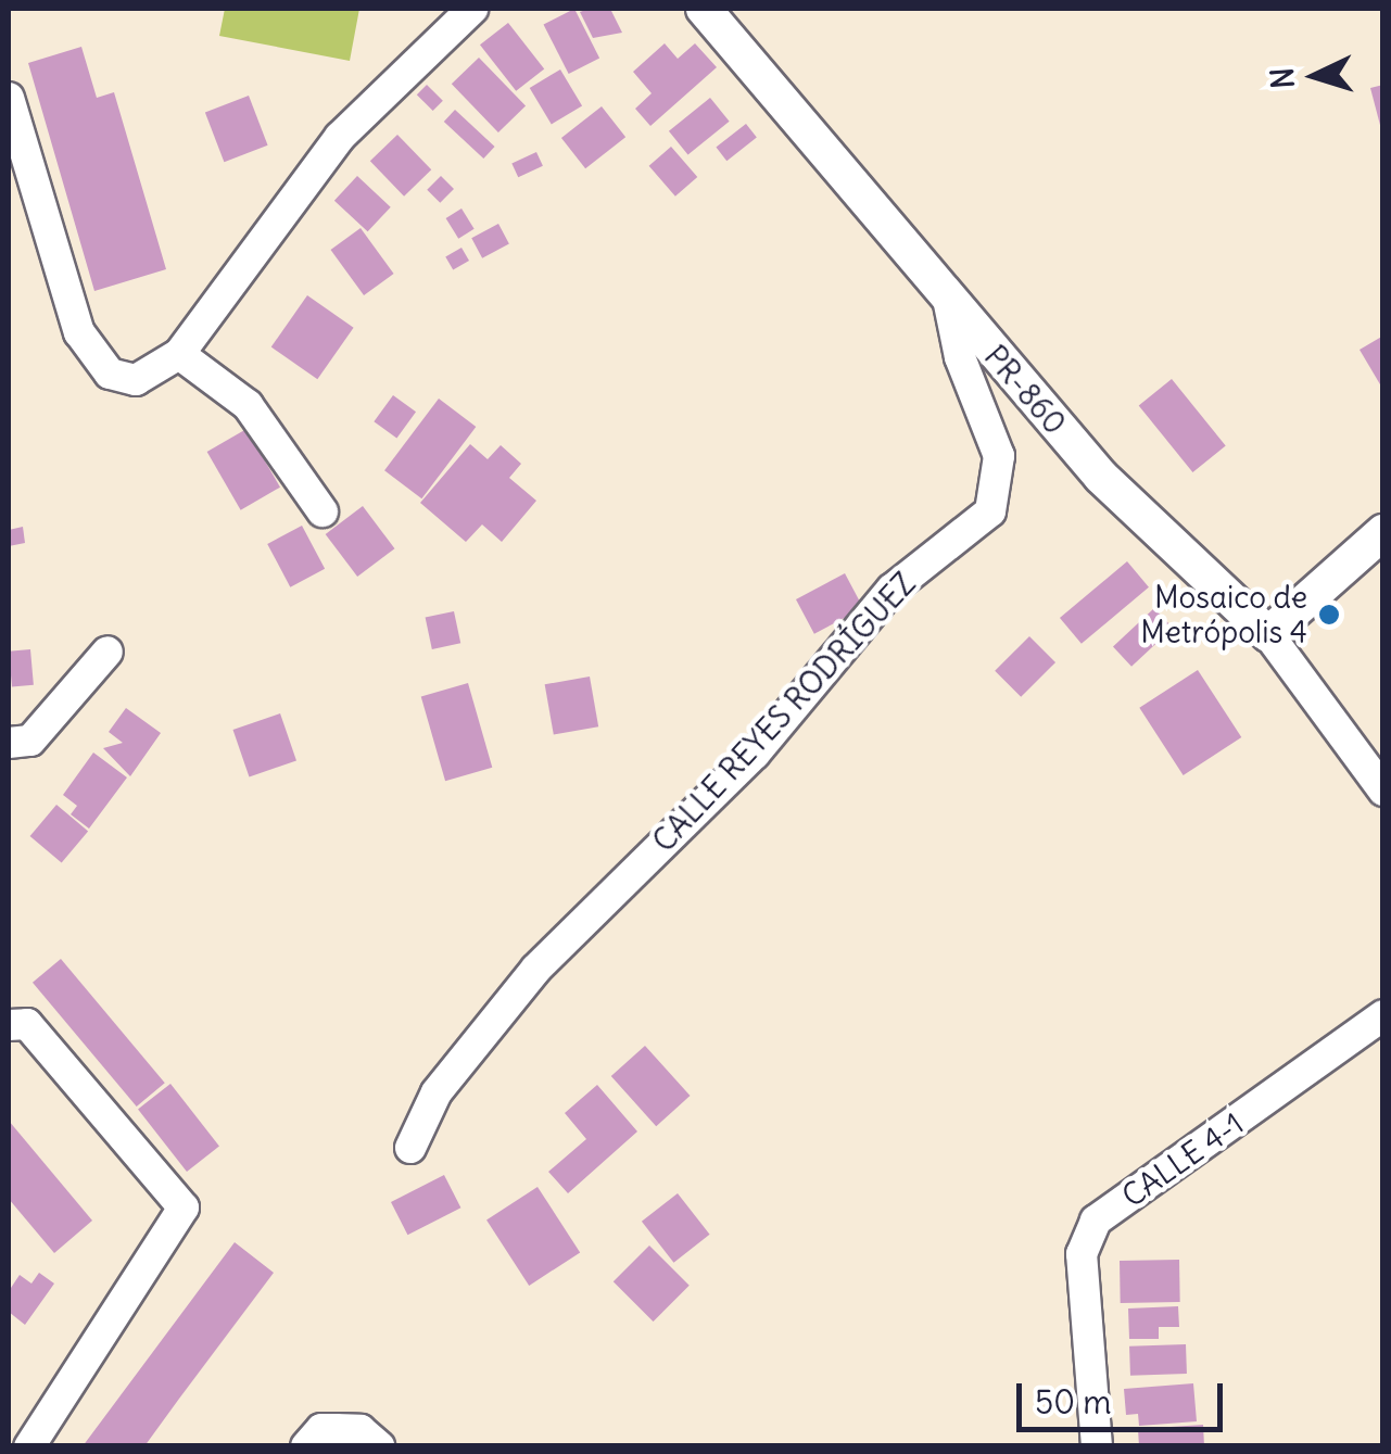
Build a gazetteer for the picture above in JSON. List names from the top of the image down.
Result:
{
  "streets": {
    "street": ["PR-860", "CALLE REYES RODRÍGUEZ", "CALLE 4-1"]
  },
  "crossings": [
    ["PR-860", "CALLE REYES RODRÍGUEZ"]
  ],
  "places": ["Mosaico de Metrópolis 4"],
  "scale_bar": "50 m",
  "north": "left"
}
